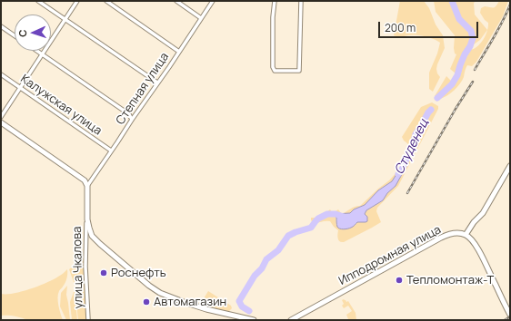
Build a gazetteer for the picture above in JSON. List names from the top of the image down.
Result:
{
  "streets": {
    "main road": ["Ипподромная улица"],
    "street": ["Степная улица", "Калужская улица", "улица Чкалова"]
  },
  "crossings": [
    ["Степная улица", "Калужская улица"]
  ],
  "water": ["Студенец"],
  "places": ["Роснефть", "Тепломонтаж-Т", "Автомагазин"],
  "scale_bar": "200 m",
  "north": "left"
}
